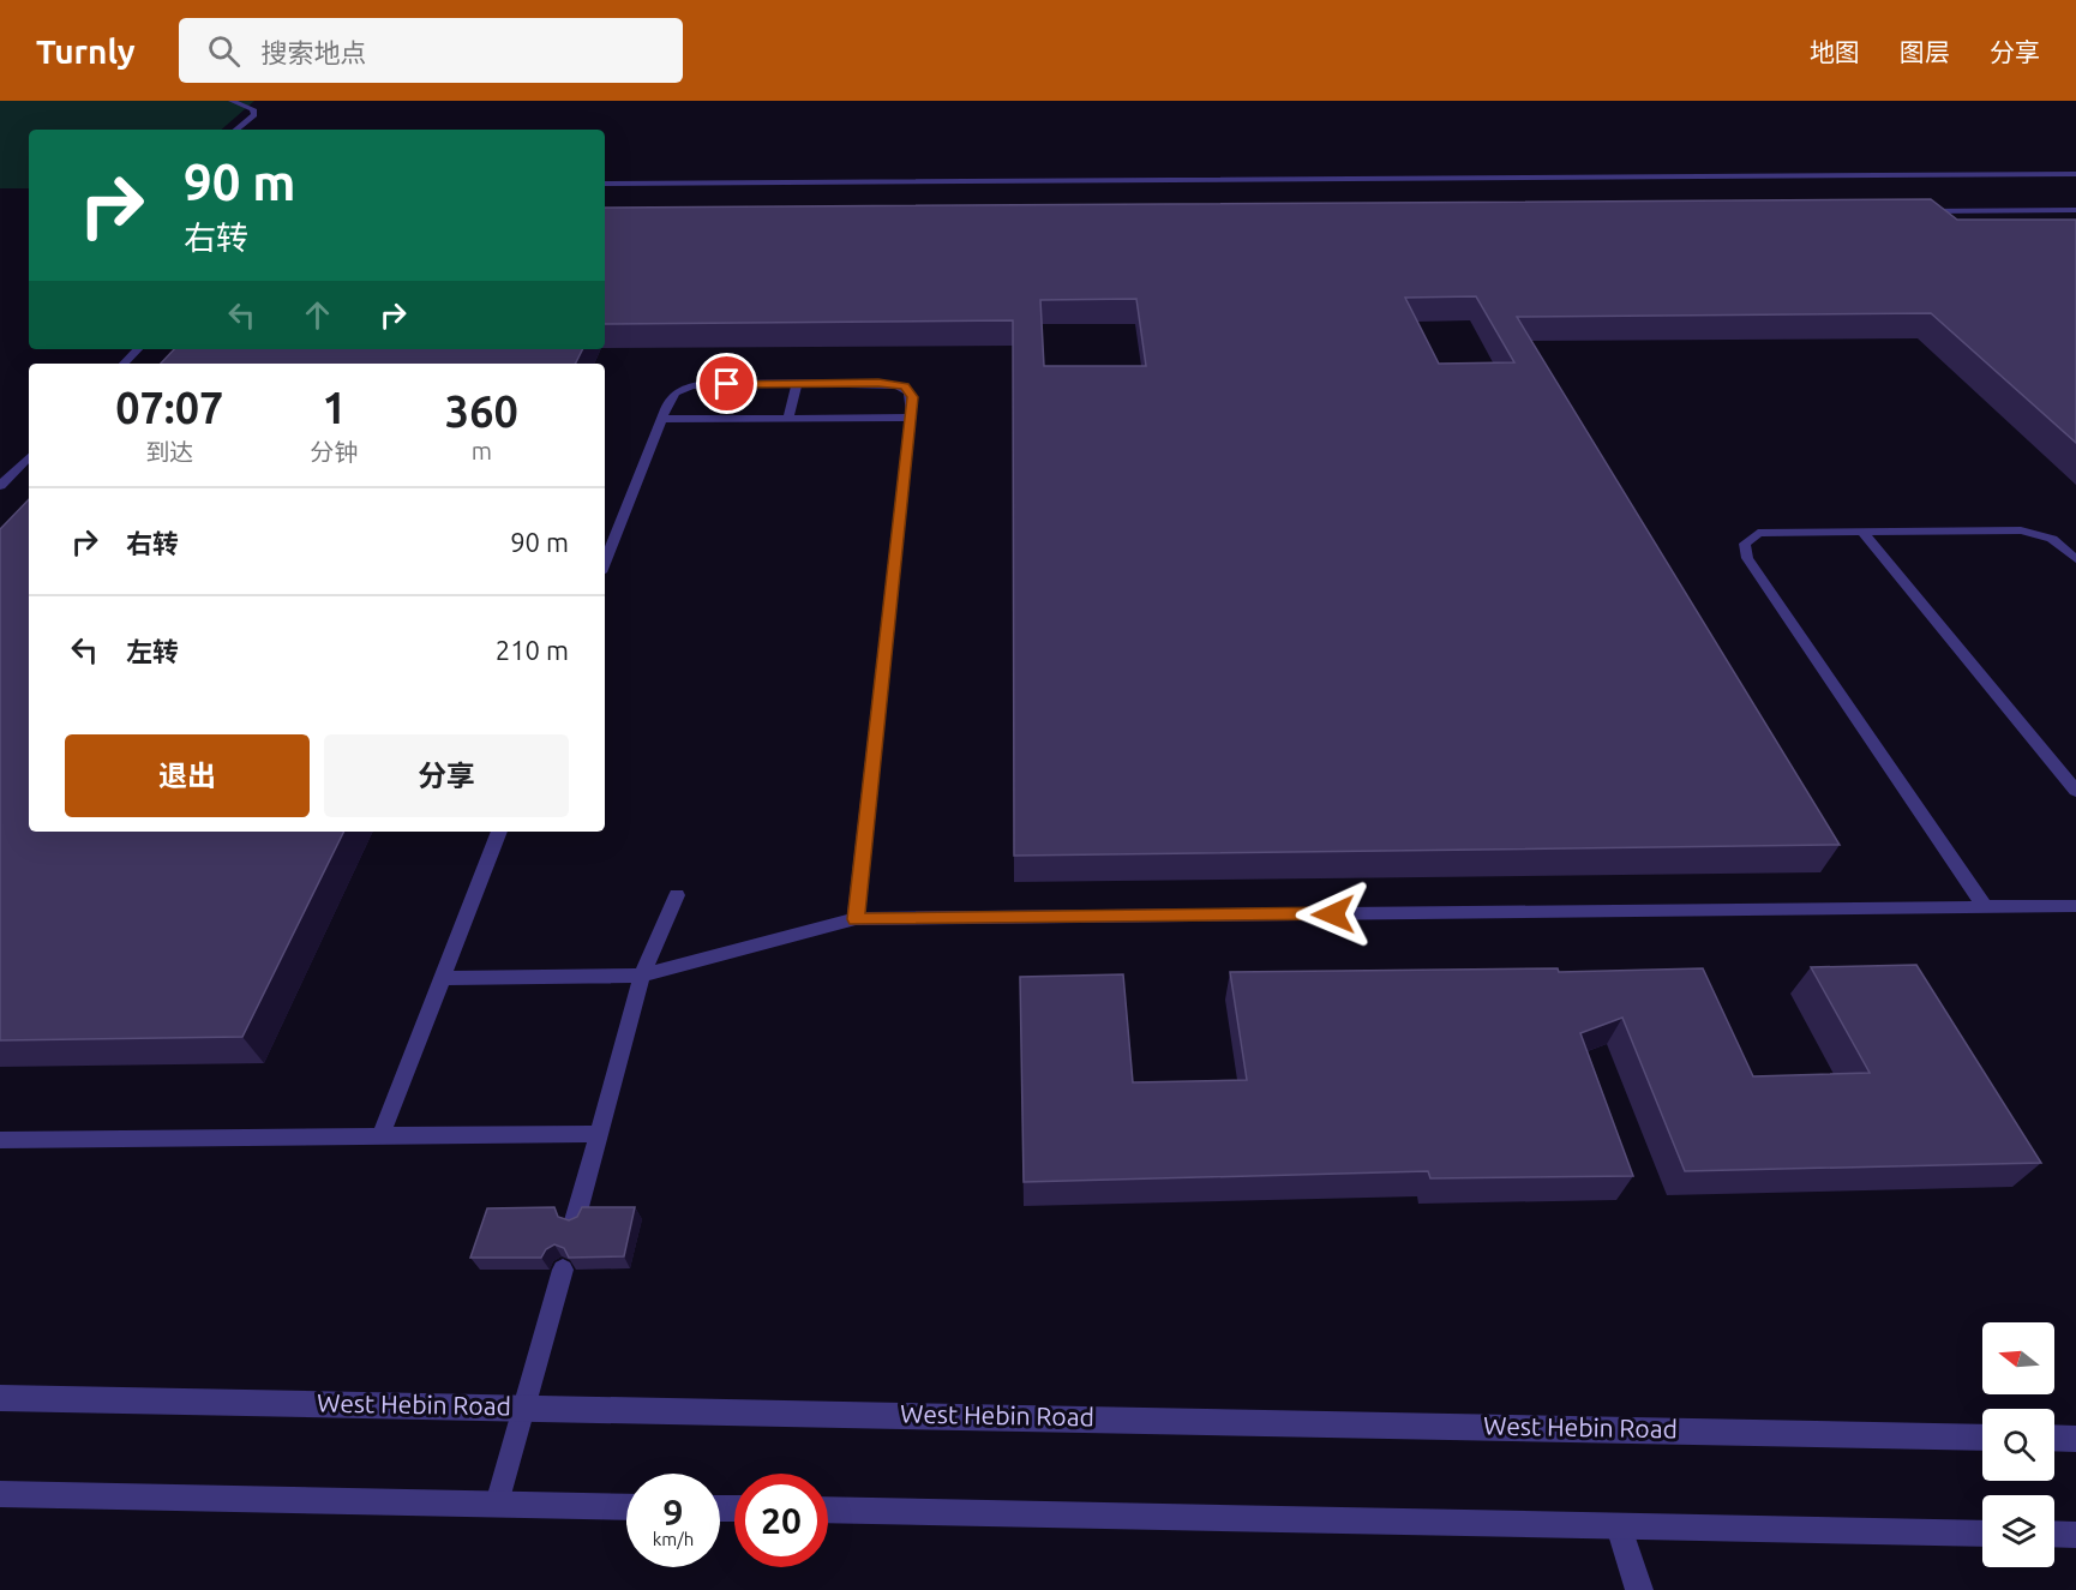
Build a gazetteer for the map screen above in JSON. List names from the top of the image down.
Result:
{
  "streets": {
    "street": ["West Hebin Road"]
  },
  "north": "left",
  "page": {
    "header": "Turnly",
    "search": "搜索地点",
    "nav": ["地图", "图层", "分享"],
    "turn": ["90 m", "右转"],
    "eta": [
      "07:07",
      "到达",
      "1",
      "分钟",
      "360",
      "m"
    ],
    "list": [
      {
        "name": "右转",
        "value": "90 m"
      },
      {
        "name": "左转",
        "value": "210 m"
      }
    ],
    "buttons": ["退出", "分享"],
    "speed": "9 km/h",
    "limit": "20"
  }
}
